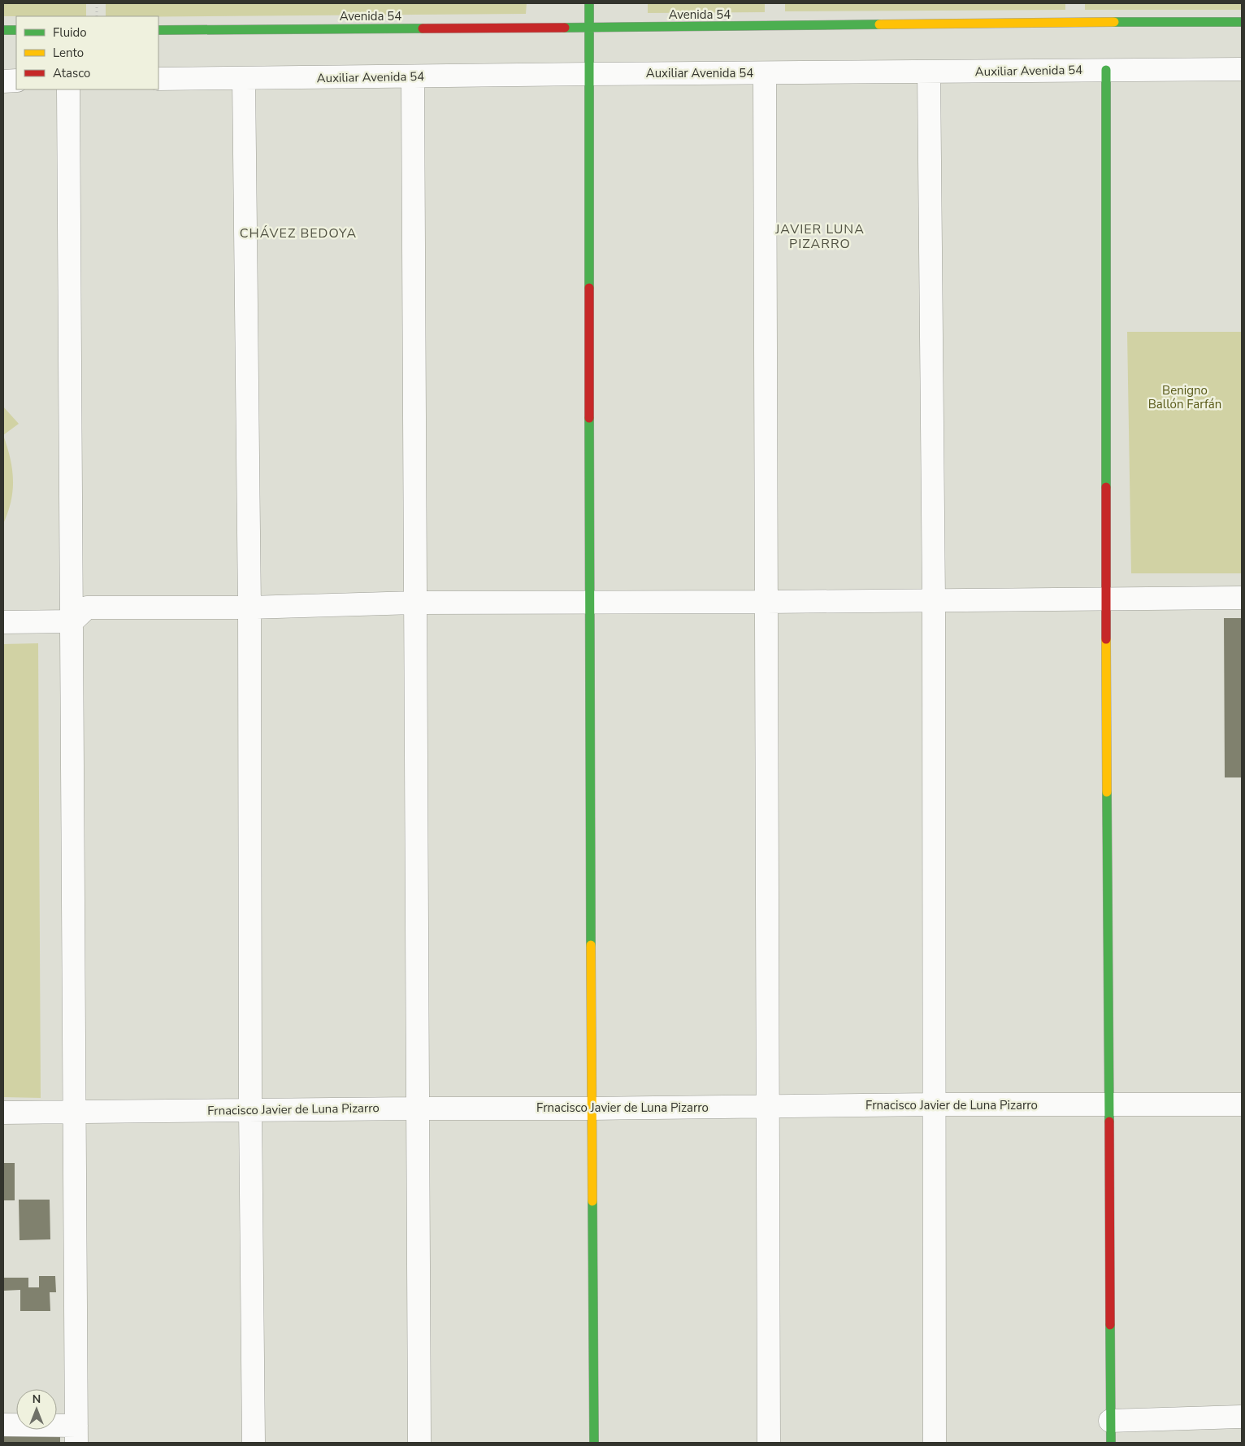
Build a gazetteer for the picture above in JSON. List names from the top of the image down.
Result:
{
  "streets": {
    "street": ["Avenida 54", "Auxiliar Avenida 54", "Frnacisco Javier de Luna Pizarro"]
  },
  "districts": ["JAVIER LUNA PIZARRO", "CHÁVEZ BEDOYA"],
  "parks": ["Benigno Ballón Farfán"],
  "legend": ["Fluido", "Lento", "Atasco"],
  "north": "top"
}
